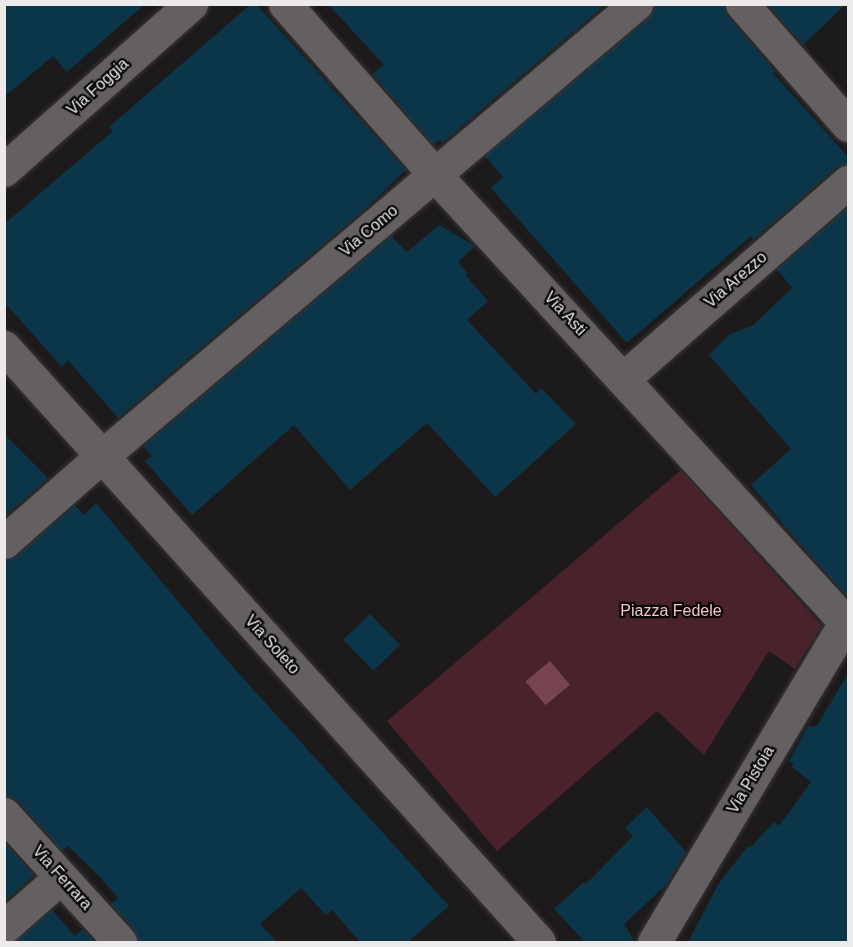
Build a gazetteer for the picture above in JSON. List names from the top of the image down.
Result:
{
  "streets": {
    "street": [
      "Via Foggia",
      "Via Como",
      "Via Arezzo",
      "Via Asti",
      "Via Soleto",
      "Via Pistoia",
      "Via Ferrara"
    ]
  },
  "crossings": [
    ["Via Como", "Via Asti"],
    ["Via Como", "Via Soleto"],
    ["Via Arezzo", "Via Asti"],
    ["Via Asti", "Via Pistoia"]
  ],
  "parks": ["Piazza Fedele"]
}
